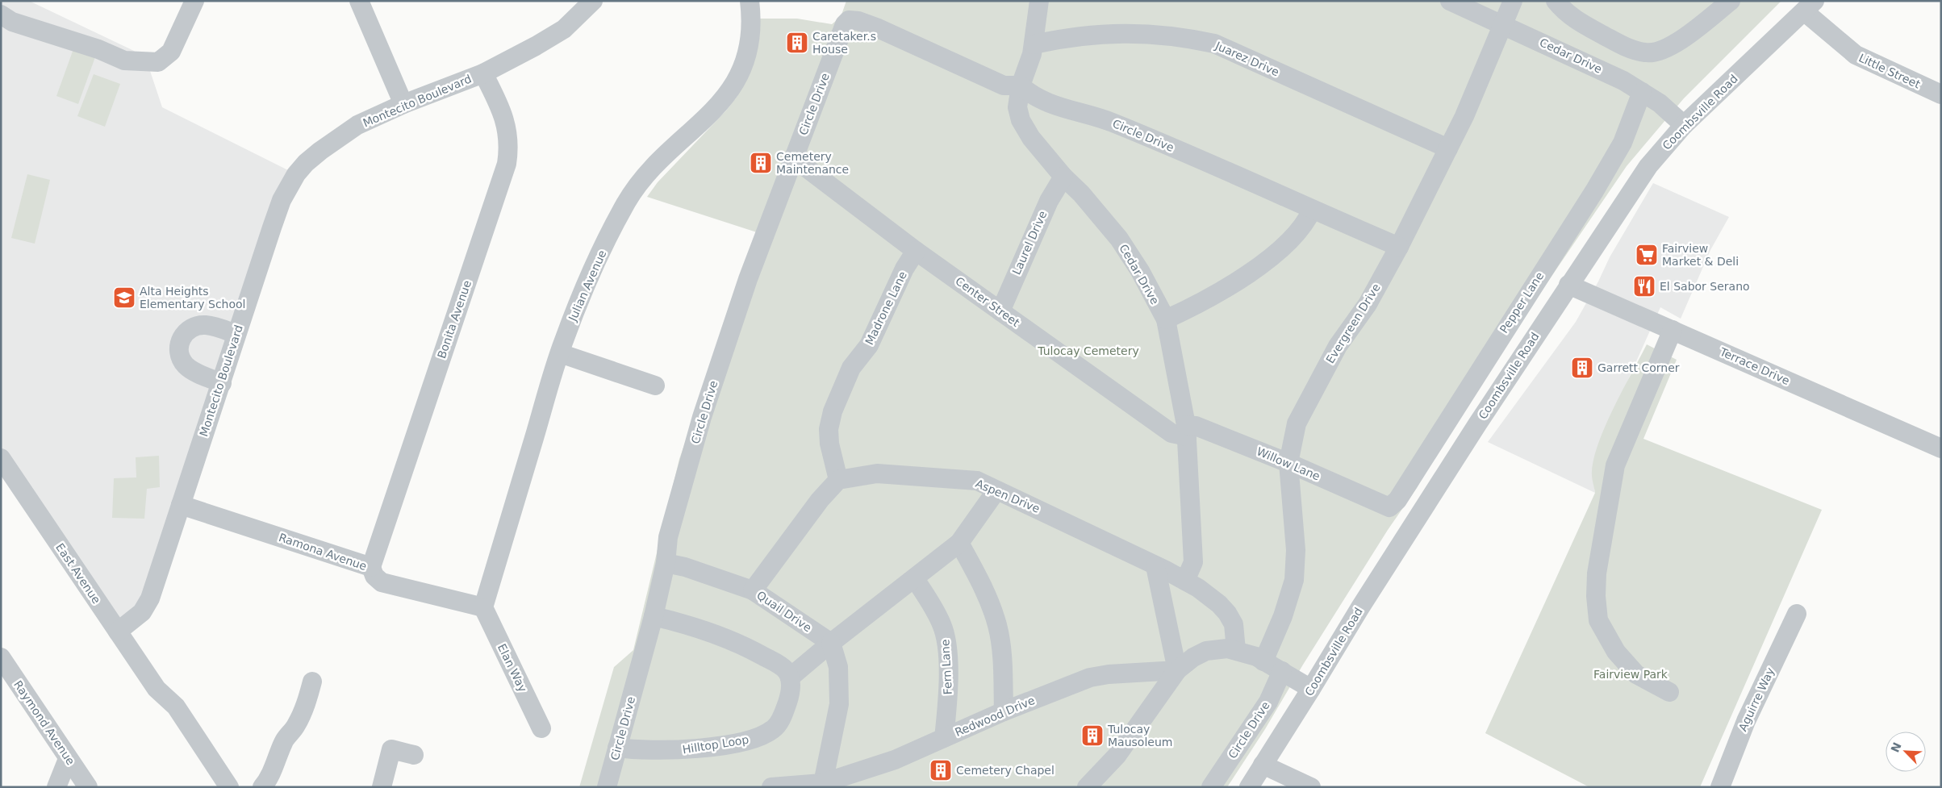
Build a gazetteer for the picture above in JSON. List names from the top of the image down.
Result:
{
  "streets": {
    "street": [
      "Cedar Drive",
      "Juarez Drive",
      "Little Street",
      "Montecito Boulevard",
      "Circle Drive",
      "Coombsville Road",
      "Laurel Drive",
      "Julian Avenue",
      "Center Street",
      "Pepper Lane",
      "Madrone Lane",
      "Bonita Avenue",
      "Evergreen Drive",
      "Terrace Drive",
      "Willow Lane",
      "Aspen Drive",
      "Ramona Avenue",
      "East Avenue",
      "Quail Drive",
      "Fern Lane",
      "Elan Way",
      "Aguirre Way",
      "Redwood Drive",
      "Raymond Avenue",
      "Hilltop Loop"
    ]
  },
  "crossings": [
    ["Cedar Drive", "Juarez Drive"],
    ["Cedar Drive", "Circle Drive"],
    ["Cedar Drive", "Coombsville Road"],
    ["Cedar Drive", "Laurel Drive"],
    ["Cedar Drive", "Center Street"],
    ["Cedar Drive", "Pepper Lane"],
    ["Cedar Drive", "Evergreen Drive"],
    ["Cedar Drive", "Willow Lane"],
    ["Cedar Drive", "Aspen Drive"],
    ["Juarez Drive", "Evergreen Drive"],
    ["Little Street", "Coombsville Road"],
    ["Montecito Boulevard", "Bonita Avenue"],
    ["Montecito Boulevard", "Ramona Avenue"],
    ["Montecito Boulevard", "East Avenue"],
    ["Circle Drive", "Center Street"],
    ["Circle Drive", "Evergreen Drive"],
    ["Circle Drive", "Quail Drive"],
    ["Circle Drive", "Hilltop Loop"],
    ["Coombsville Road", "Terrace Drive"],
    ["Laurel Drive", "Center Street"],
    ["Julian Avenue", "Ramona Avenue"],
    ["Julian Avenue", "Elan Way"],
    ["Center Street", "Madrone Lane"],
    ["Center Street", "Willow Lane"],
    ["Pepper Lane", "Willow Lane"],
    ["Madrone Lane", "Aspen Drive"],
    ["Bonita Avenue", "Ramona Avenue"],
    ["Evergreen Drive", "Willow Lane"],
    ["Ramona Avenue", "Elan Way"],
    ["Fern Lane", "Redwood Drive"]
  ],
  "parks": ["Tulocay Cemetery", "Fairview Park"],
  "places": {
    "building": [
      "Caretaker.s House",
      "Cemetery Maintenance",
      "Garrett Corner",
      "Tulocay Mausoleum",
      "Cemetery Chapel"
    ],
    "supermarket": ["Fairview Market & Deli"],
    "restaurant": ["El Sabor Serano"],
    "school or university": ["Alta Heights Elementary School"]
  },
  "north": "top left"
}
